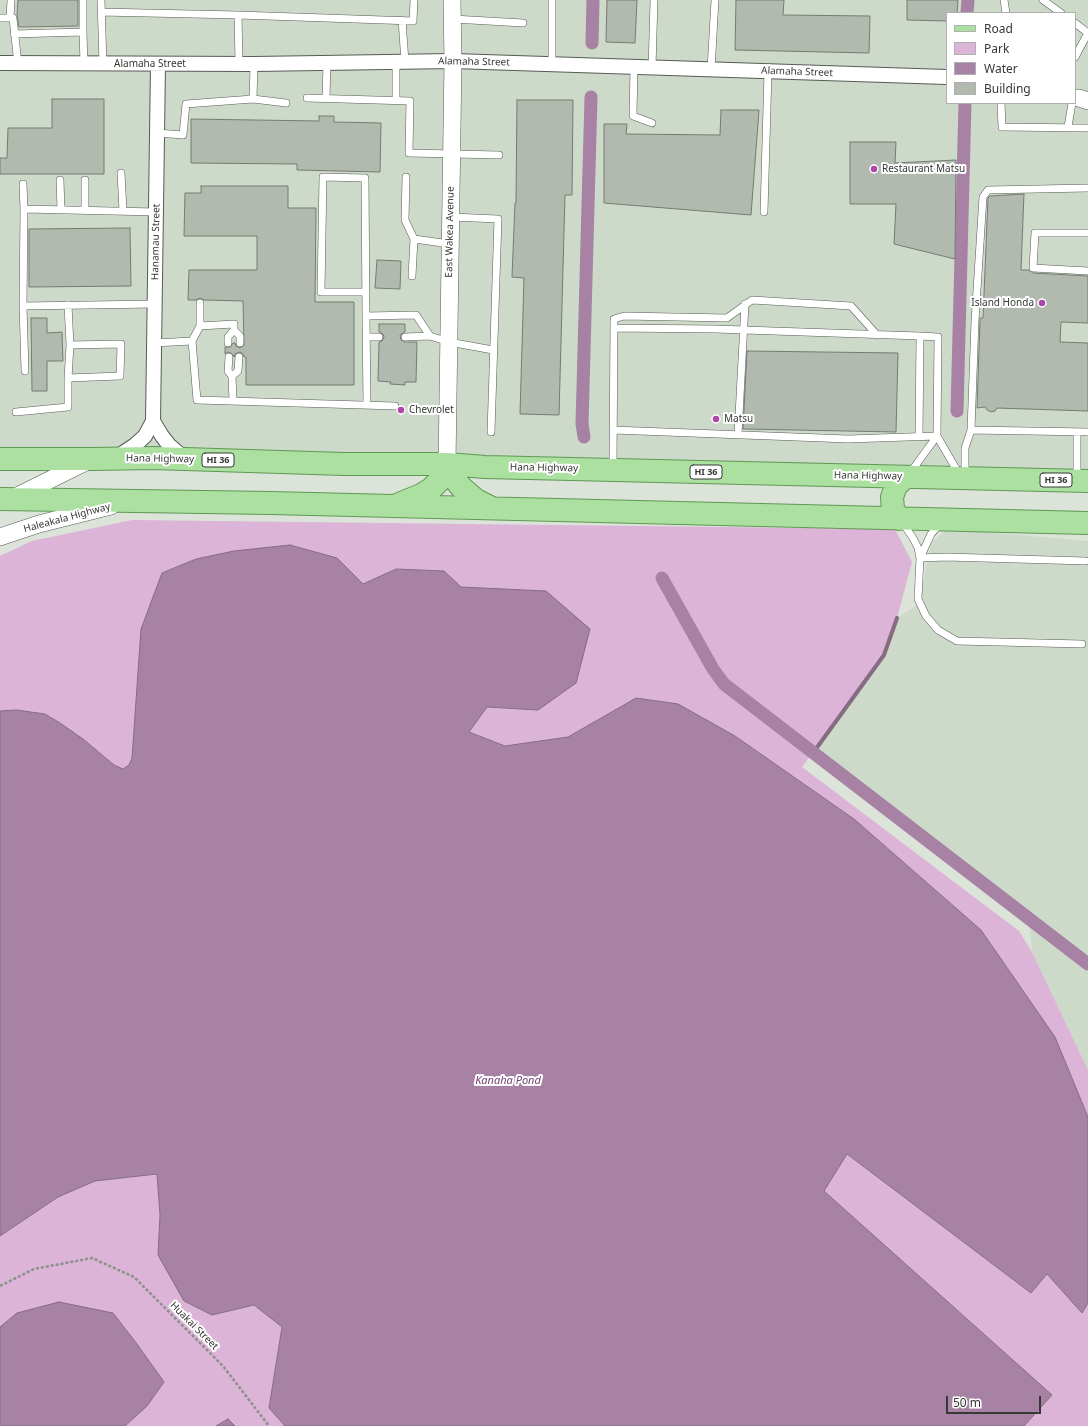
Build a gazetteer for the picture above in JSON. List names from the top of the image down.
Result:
{
  "streets": {
    "main road": ["Hana Highway", "HI 36"],
    "street": [
      "Alamaha Street",
      "East Wakea Avenue",
      "Hanamau Street",
      "Haleakala Highway"
    ],
    "path": ["Huakai Street"]
  },
  "crossings": [
    ["Alamaha Street", "East Wakea Avenue"],
    ["Alamaha Street", "Hanamau Street"],
    ["East Wakea Avenue", "Hana Highway"]
  ],
  "water": ["Kanaha Pond"],
  "places": [
    "Restaurant Matsu",
    "Island Honda",
    "Chevrolet",
    "Matsu"
  ],
  "legend": [
    "Road",
    "Park",
    "Water",
    "Building"
  ],
  "scale_bar": "50 m"
}
